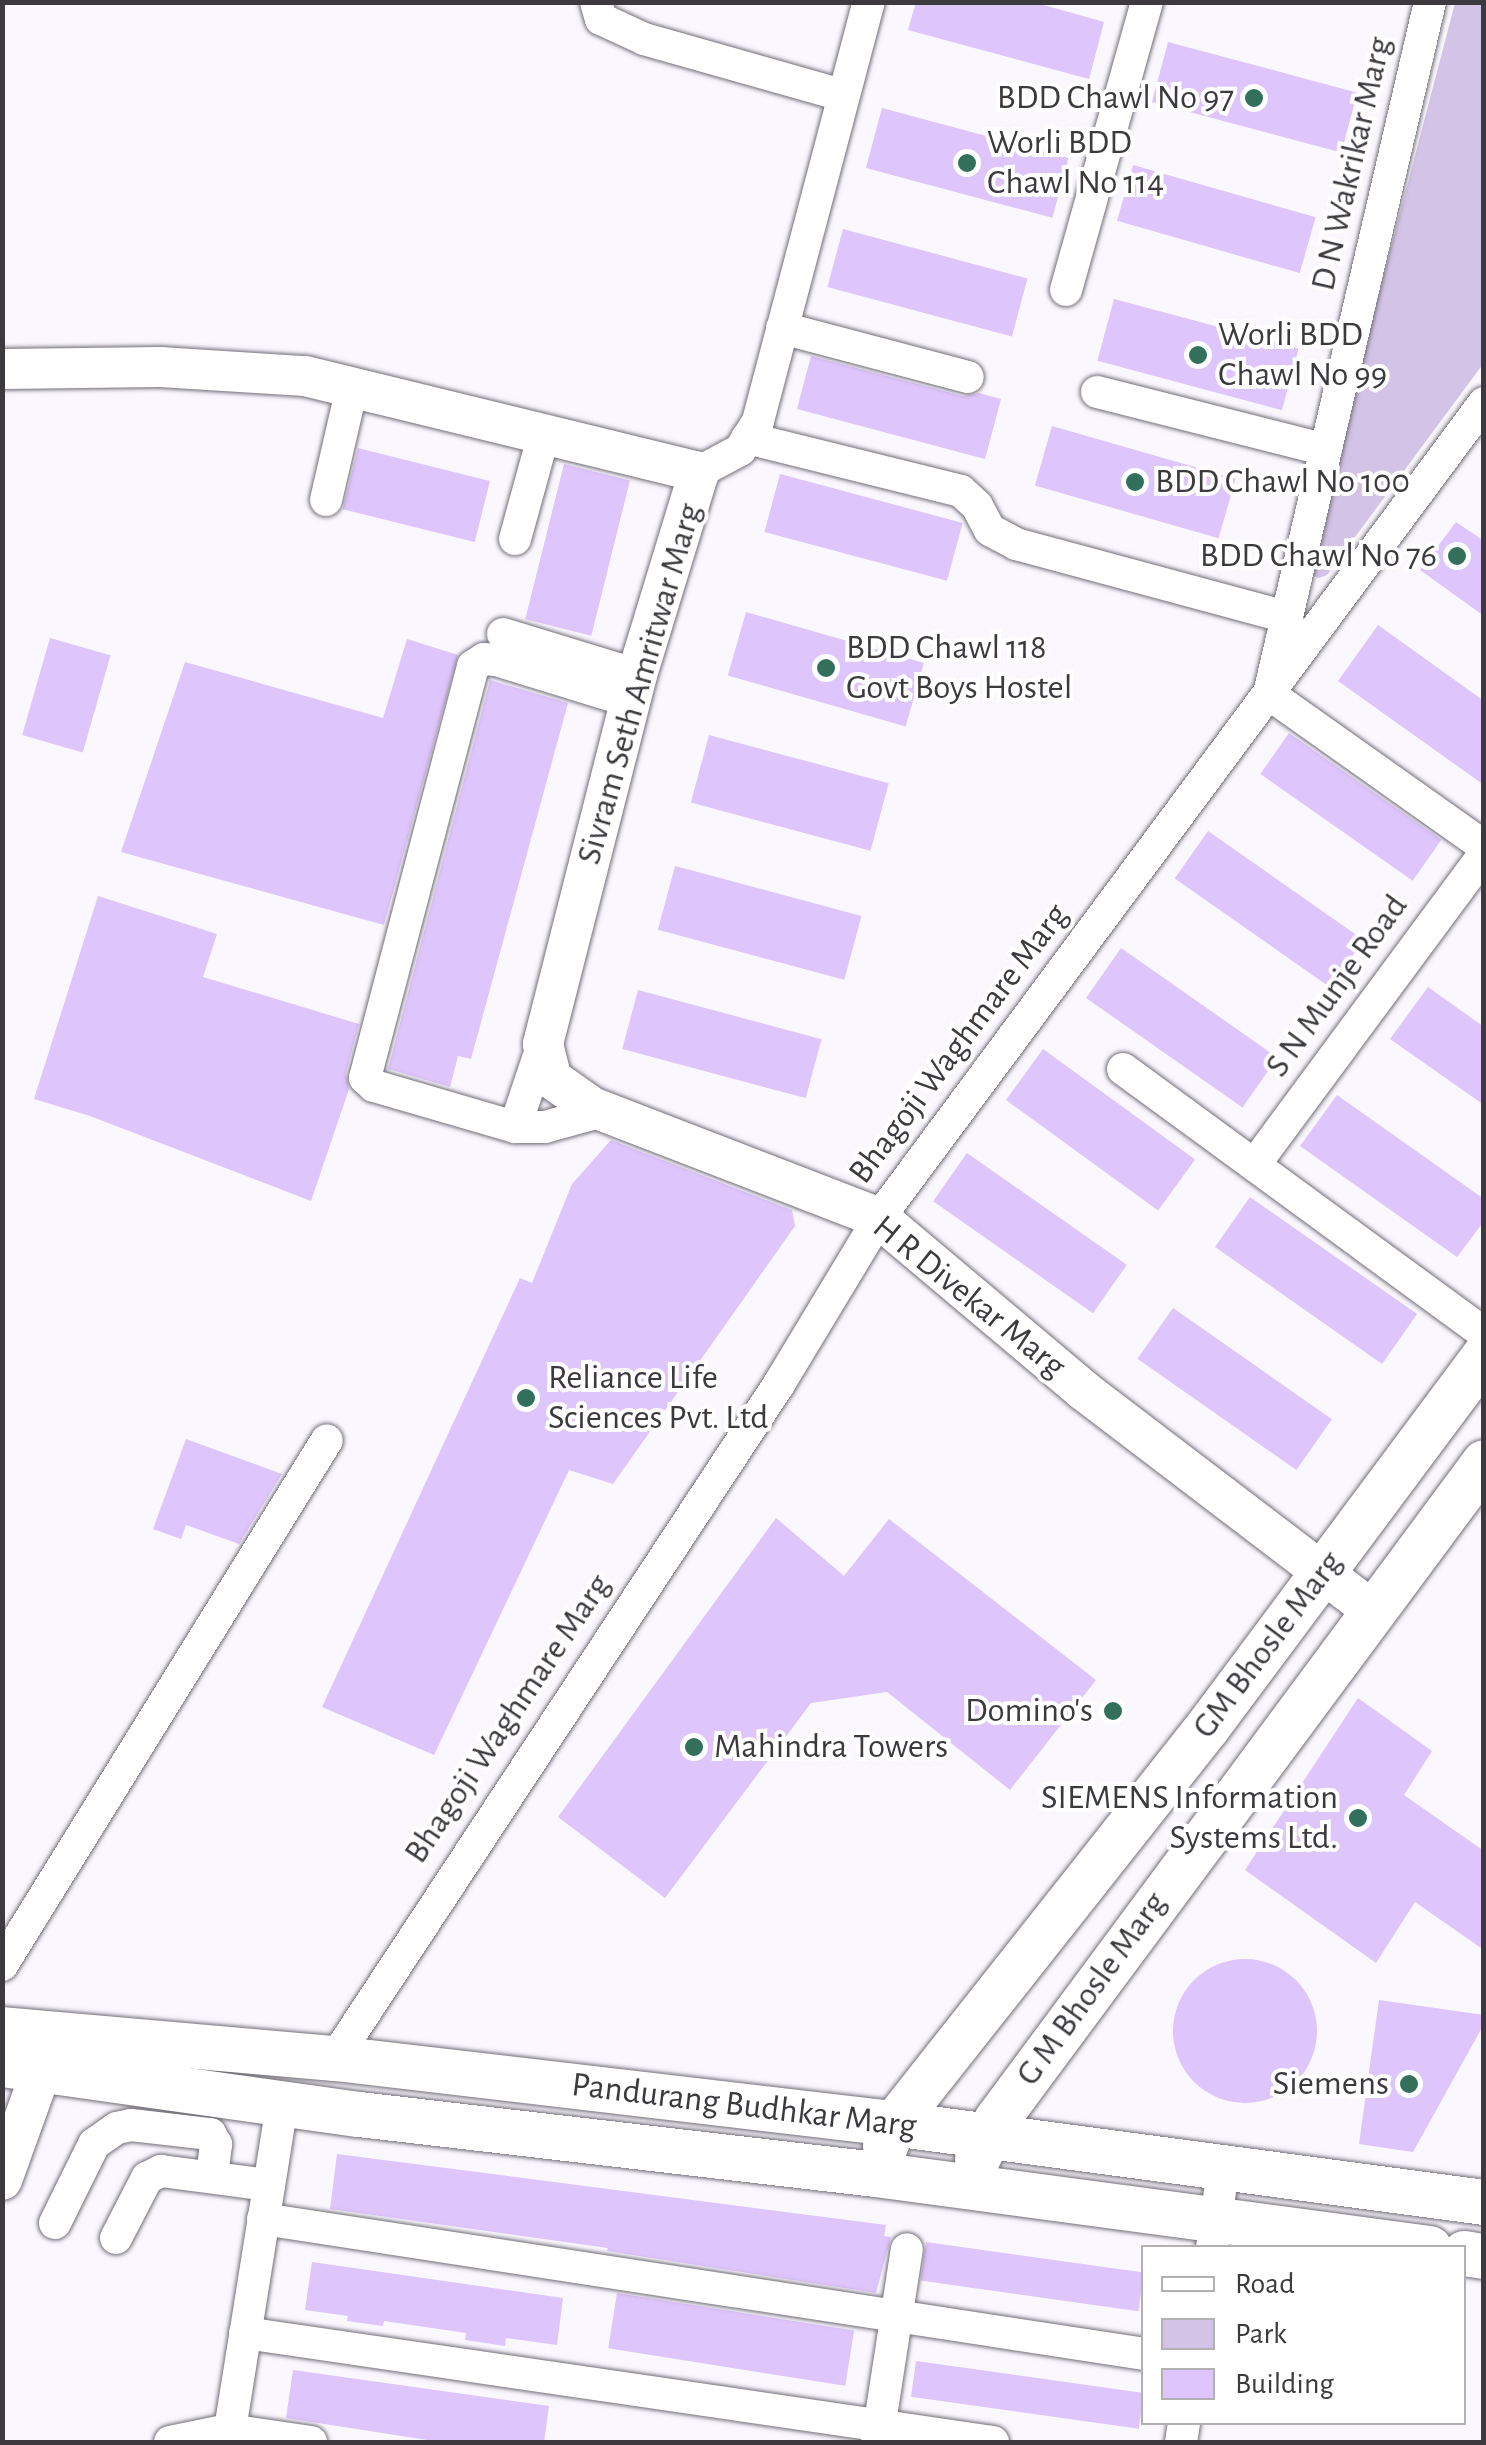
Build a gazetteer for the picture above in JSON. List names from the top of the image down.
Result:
{
  "streets": {
    "main road": ["GM Bhosle Marg", "G M Bhosle Marg", "Pandurang Budhkar Marg"],
    "street": [
      "D N Wakrikar Marg",
      "Sivram Seth Amritwar Marg",
      "S N Munje Road",
      "Bhagoji Waghmare Marg",
      "H R Divekar Marg"
    ]
  },
  "crossings": [
    ["D N Wakrikar Marg", "Bhagoji Waghmare Marg"],
    ["Sivram Seth Amritwar Marg", "H R Divekar Marg"],
    ["Bhagoji Waghmare Marg", "H R Divekar Marg"],
    ["Bhagoji Waghmare Marg", "Pandurang Budhkar Marg"],
    ["H R Divekar Marg", "GM Bhosle Marg"],
    ["H R Divekar Marg", "G M Bhosle Marg"],
    ["GM Bhosle Marg", "Pandurang Budhkar Marg"],
    ["G M Bhosle Marg", "Pandurang Budhkar Marg"]
  ],
  "places": [
    "BDD Chawl No 97",
    "Worli BDD Chawl No 114",
    "Worli BDD Chawl No 99",
    "BDD Chawl No 100",
    "BDD Chawl No 76",
    "BDD Chawl 118 Govt Boys Hostel",
    "Reliance Life Sciences Pvt. Ltd",
    "Domino's",
    "Mahindra Towers",
    "SIEMENS Information Systems Ltd.",
    "Siemens"
  ],
  "legend": ["Road", "Park", "Building"]
}
